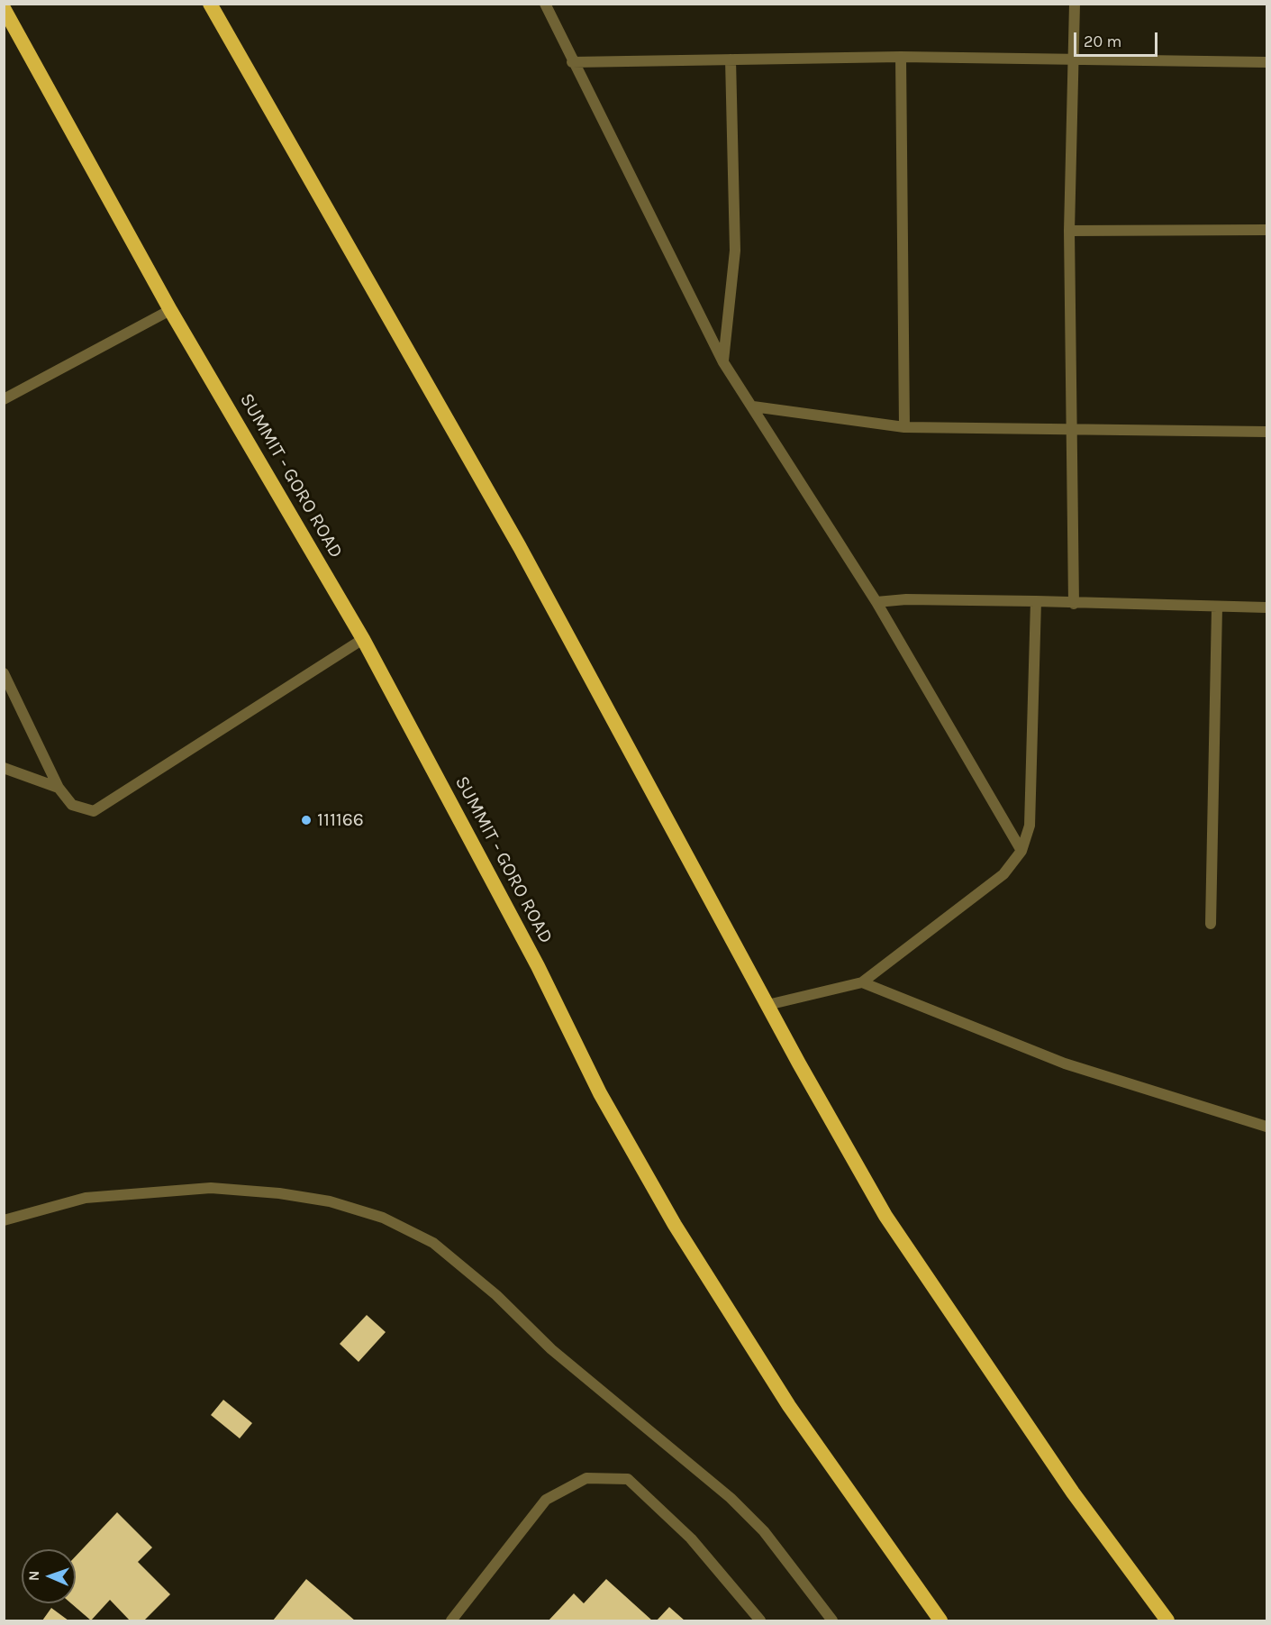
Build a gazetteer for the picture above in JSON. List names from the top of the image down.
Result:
{
  "streets": {
    "highway": ["SUMMIT - GORO ROAD"]
  },
  "places": ["111166"],
  "scale_bar": "20 m",
  "north": "left"
}
